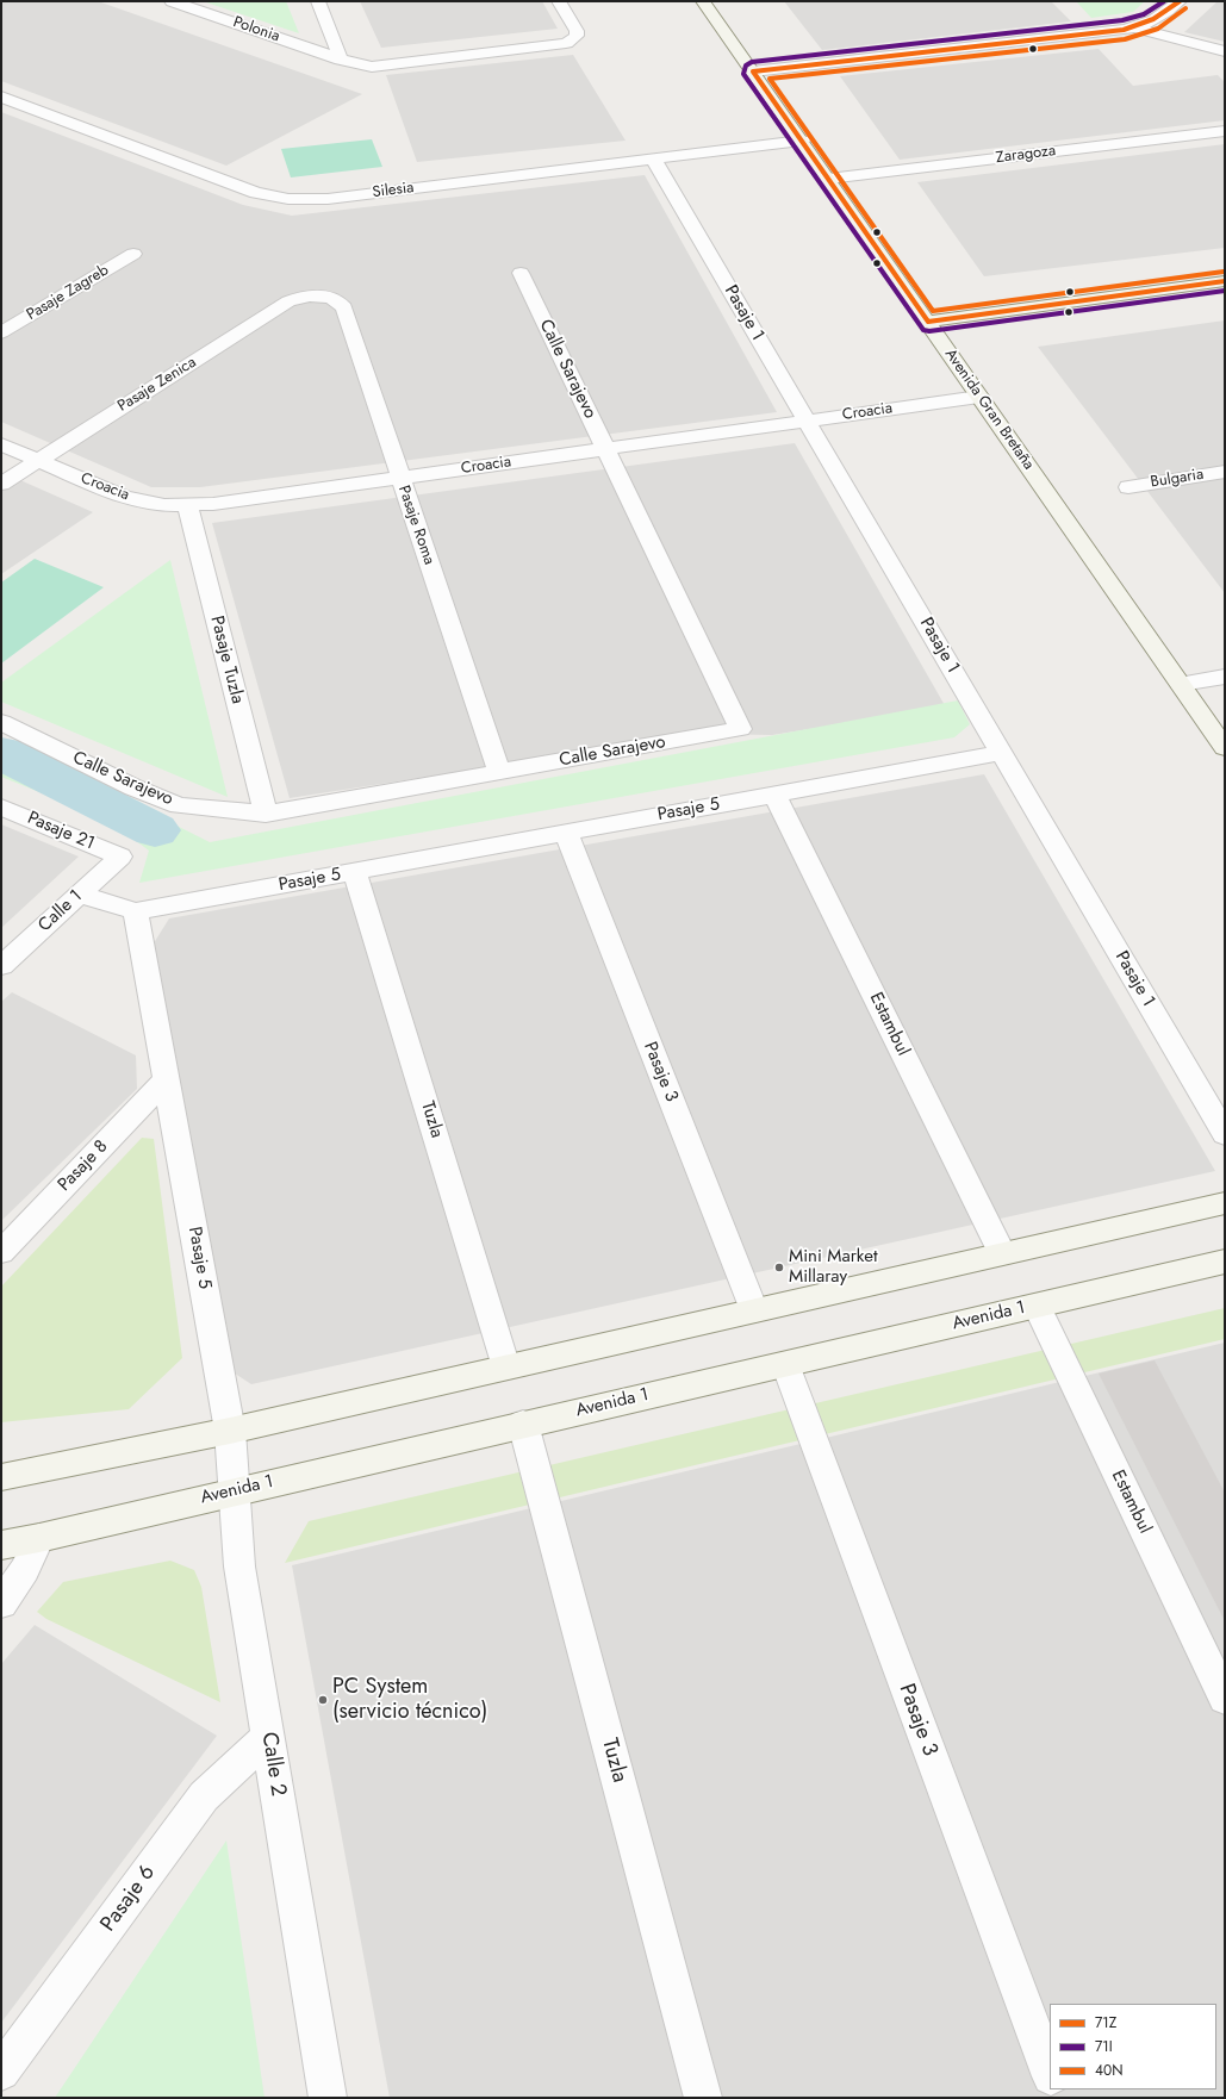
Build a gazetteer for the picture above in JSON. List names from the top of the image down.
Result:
{
  "streets": {
    "street": [
      "Polonia",
      "Zaragoza",
      "Silesia",
      "Pasaje Zagreb",
      "Pasaje 1",
      "Calle Sarajevo",
      "Pasaje Zenica",
      "Avenida Gran Bretaña",
      "Croacia",
      "Bulgaria",
      "Pasaje Roma",
      "Pasaje Tuzla",
      "Pasaje 5",
      "Pasaje 21",
      "Calle 1",
      "Estambul",
      "Pasaje 3",
      "Tuzla",
      "Pasaje 8",
      "Avenida 1",
      "Calle 2",
      "Pasaje 6"
    ]
  },
  "crossings": [
    ["Zaragoza", "Avenida Gran Bretaña"],
    ["Silesia", "Pasaje 1"],
    ["Silesia", "Avenida Gran Bretaña"],
    ["Pasaje 1", "Croacia"],
    ["Pasaje 1", "Pasaje 5"],
    ["Calle Sarajevo", "Croacia"],
    ["Calle Sarajevo", "Pasaje Roma"],
    ["Calle Sarajevo", "Pasaje Tuzla"],
    ["Pasaje Zenica", "Croacia"],
    ["Pasaje Zenica", "Pasaje Roma"],
    ["Avenida Gran Bretaña", "Croacia"],
    ["Croacia", "Pasaje Roma"],
    ["Croacia", "Pasaje Tuzla"],
    ["Pasaje 5", "Estambul"],
    ["Pasaje 5", "Pasaje 3"],
    ["Pasaje 5", "Tuzla"],
    ["Pasaje 5", "Pasaje 8"],
    ["Pasaje 5", "Calle 2"],
    ["Pasaje 21", "Calle 1"],
    ["Estambul", "Avenida 1"],
    ["Pasaje 3", "Avenida 1"],
    ["Tuzla", "Avenida 1"],
    ["Avenida 1", "Calle 2"],
    ["Calle 2", "Pasaje 6"]
  ],
  "places": ["Mini Market Millaray", "PC System (servicio técnico)"],
  "lines": ["transit line 71Z", "transit line 71I", "transit line 40N"],
  "legend": ["71Z", "71I", "40N"]
}
